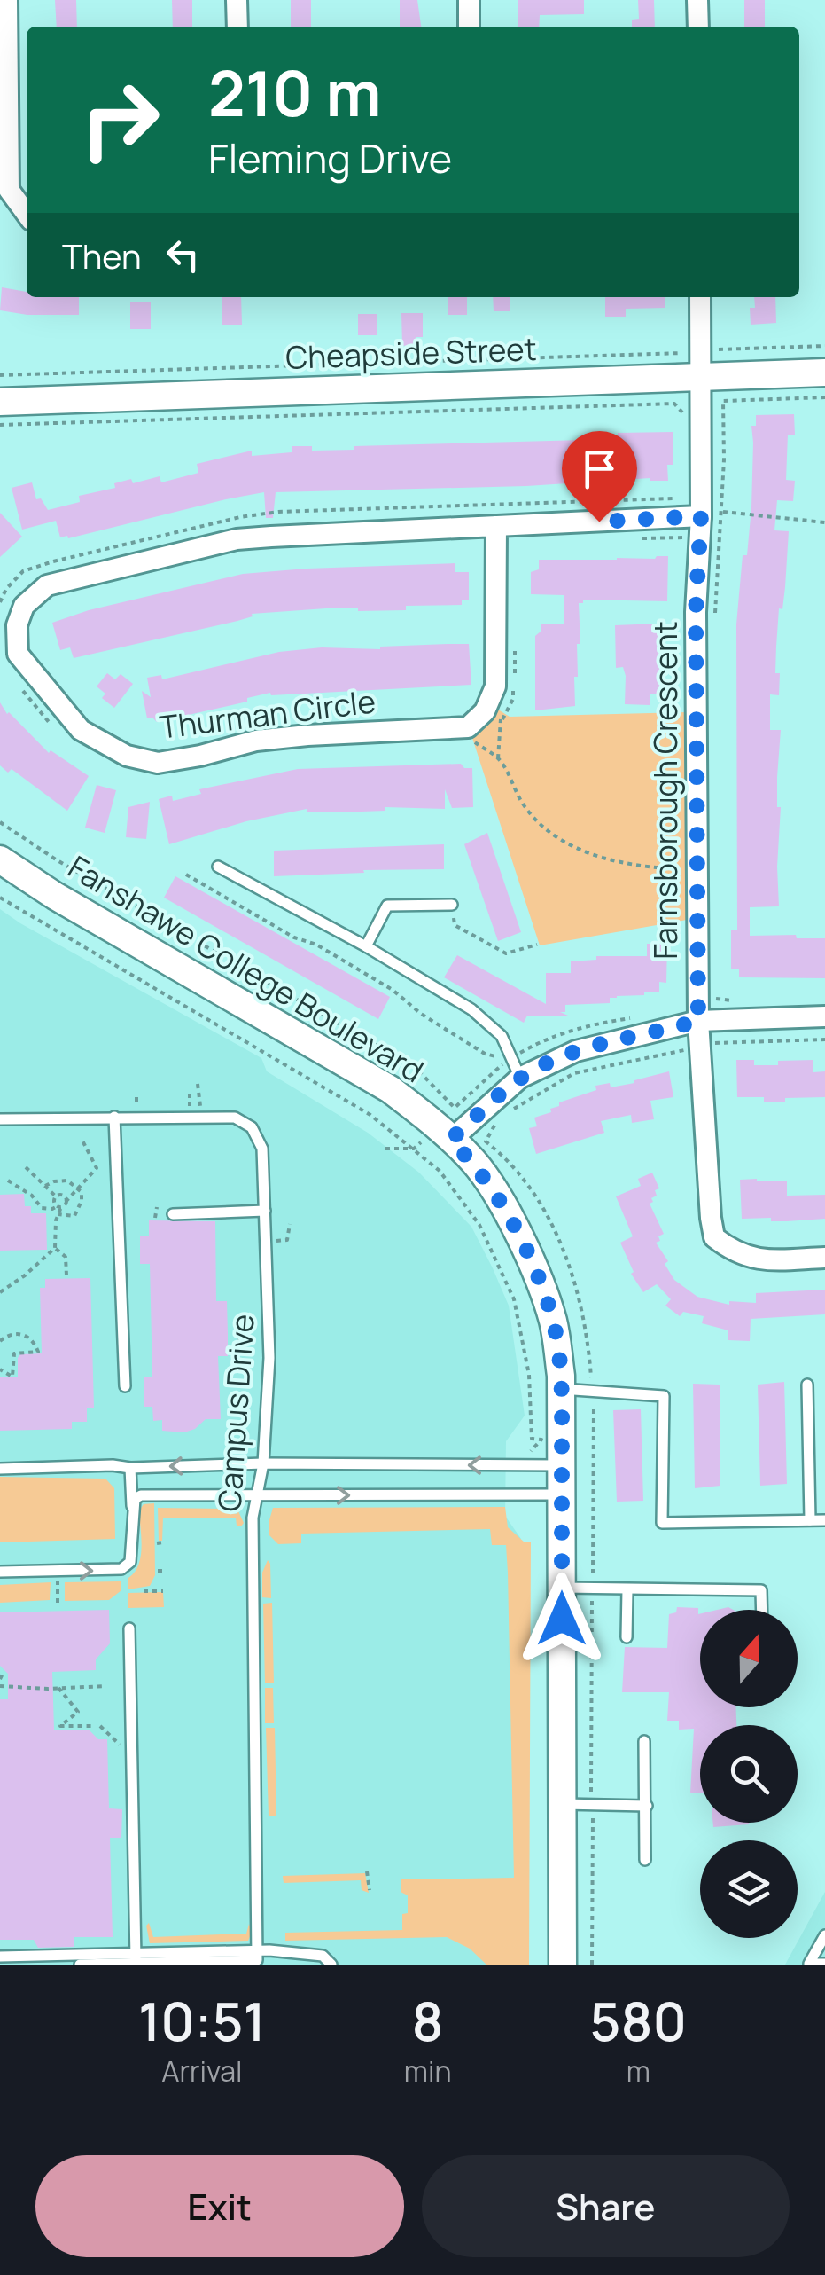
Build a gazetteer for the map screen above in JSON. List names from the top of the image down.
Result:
{
  "streets": {
    "street": [
      "Cheapside Street",
      "Thurman Circle",
      "Farnsborough Crescent",
      "Fanshawe College Boulevard"
    ],
    "lane": ["Campus Drive"]
  },
  "crossings": [
    ["Cheapside Street", "Farnsborough Crescent"],
    ["Thurman Circle", "Farnsborough Crescent"]
  ],
  "north": "top",
  "page": {
    "turn": ["210 m", "Fleming Drive"],
    "then": "Then",
    "eta": [
      "10:51",
      "Arrival",
      "8",
      "min",
      "580",
      "m"
    ],
    "buttons": ["Exit", "Share"]
  }
}
